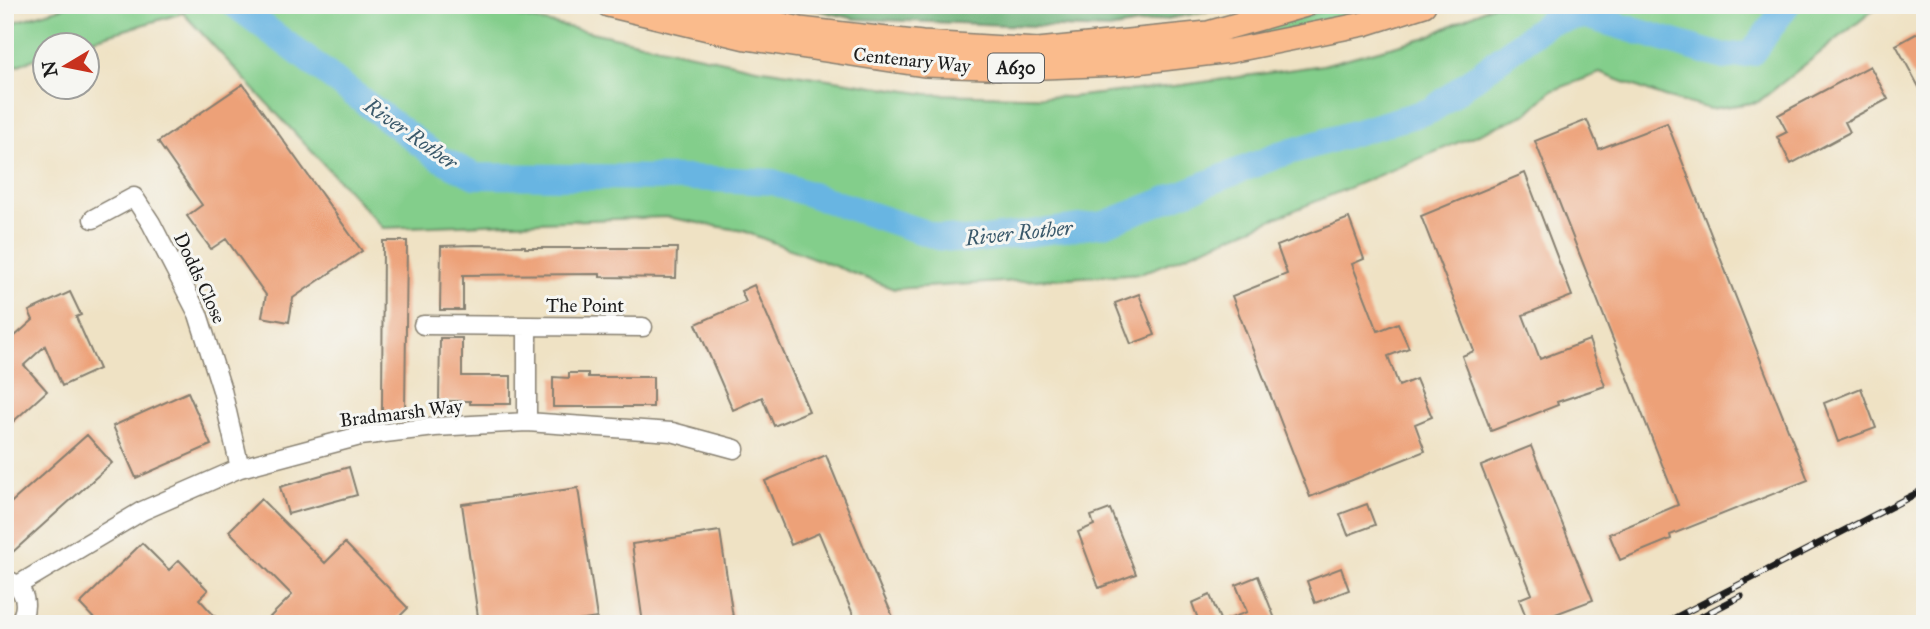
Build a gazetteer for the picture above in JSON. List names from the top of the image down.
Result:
{
  "streets": {
    "main road": ["Centenary Way", "A630"],
    "street": ["Dodds Close", "The Point", "Bradmarsh Way"]
  },
  "crossings": [
    ["Dodds Close", "Bradmarsh Way"],
    ["The Point", "Bradmarsh Way"]
  ],
  "water": ["River Rother"],
  "north": "left"
}
